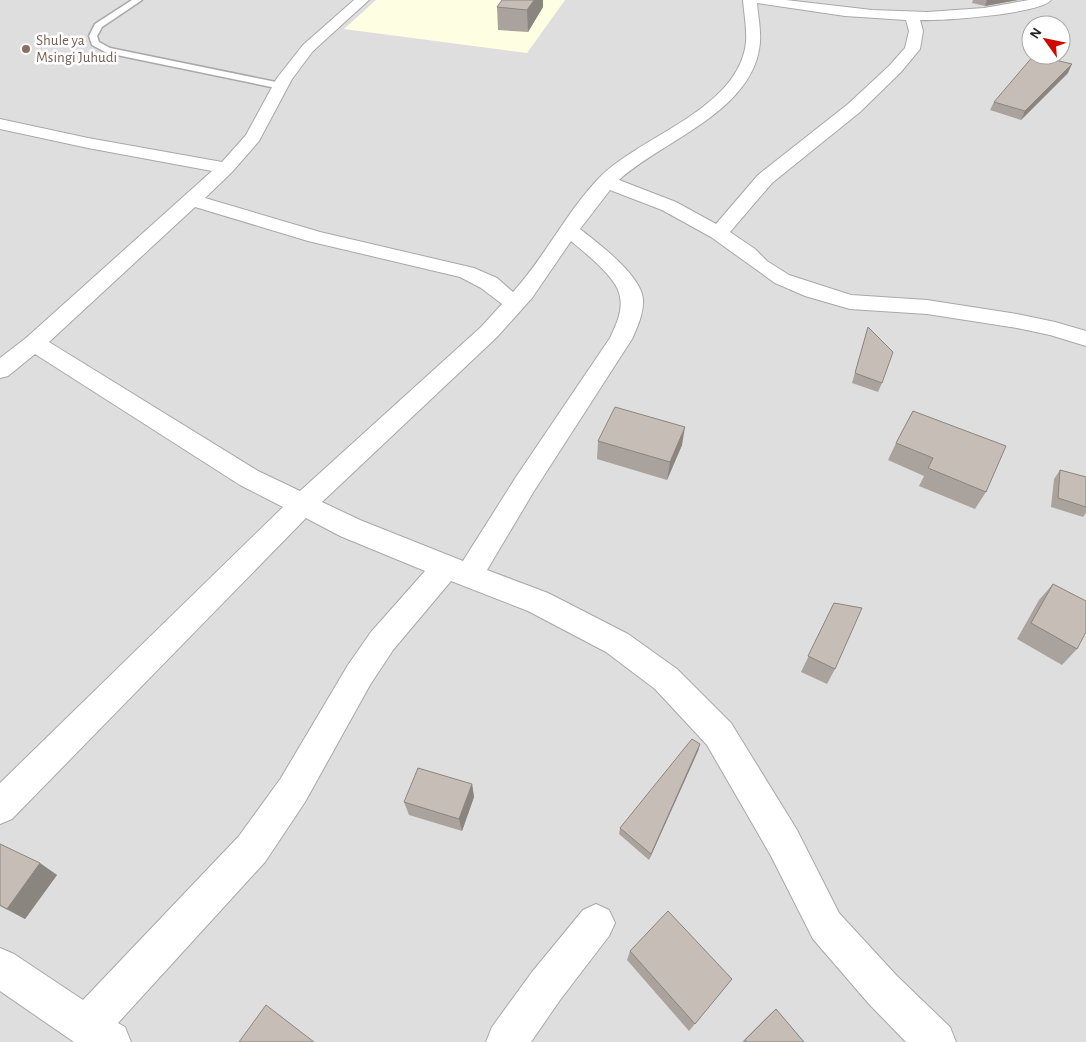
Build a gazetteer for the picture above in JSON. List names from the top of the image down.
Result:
{
  "places": ["Shule ya Msingi Juhudi"],
  "north": "top left"
}
